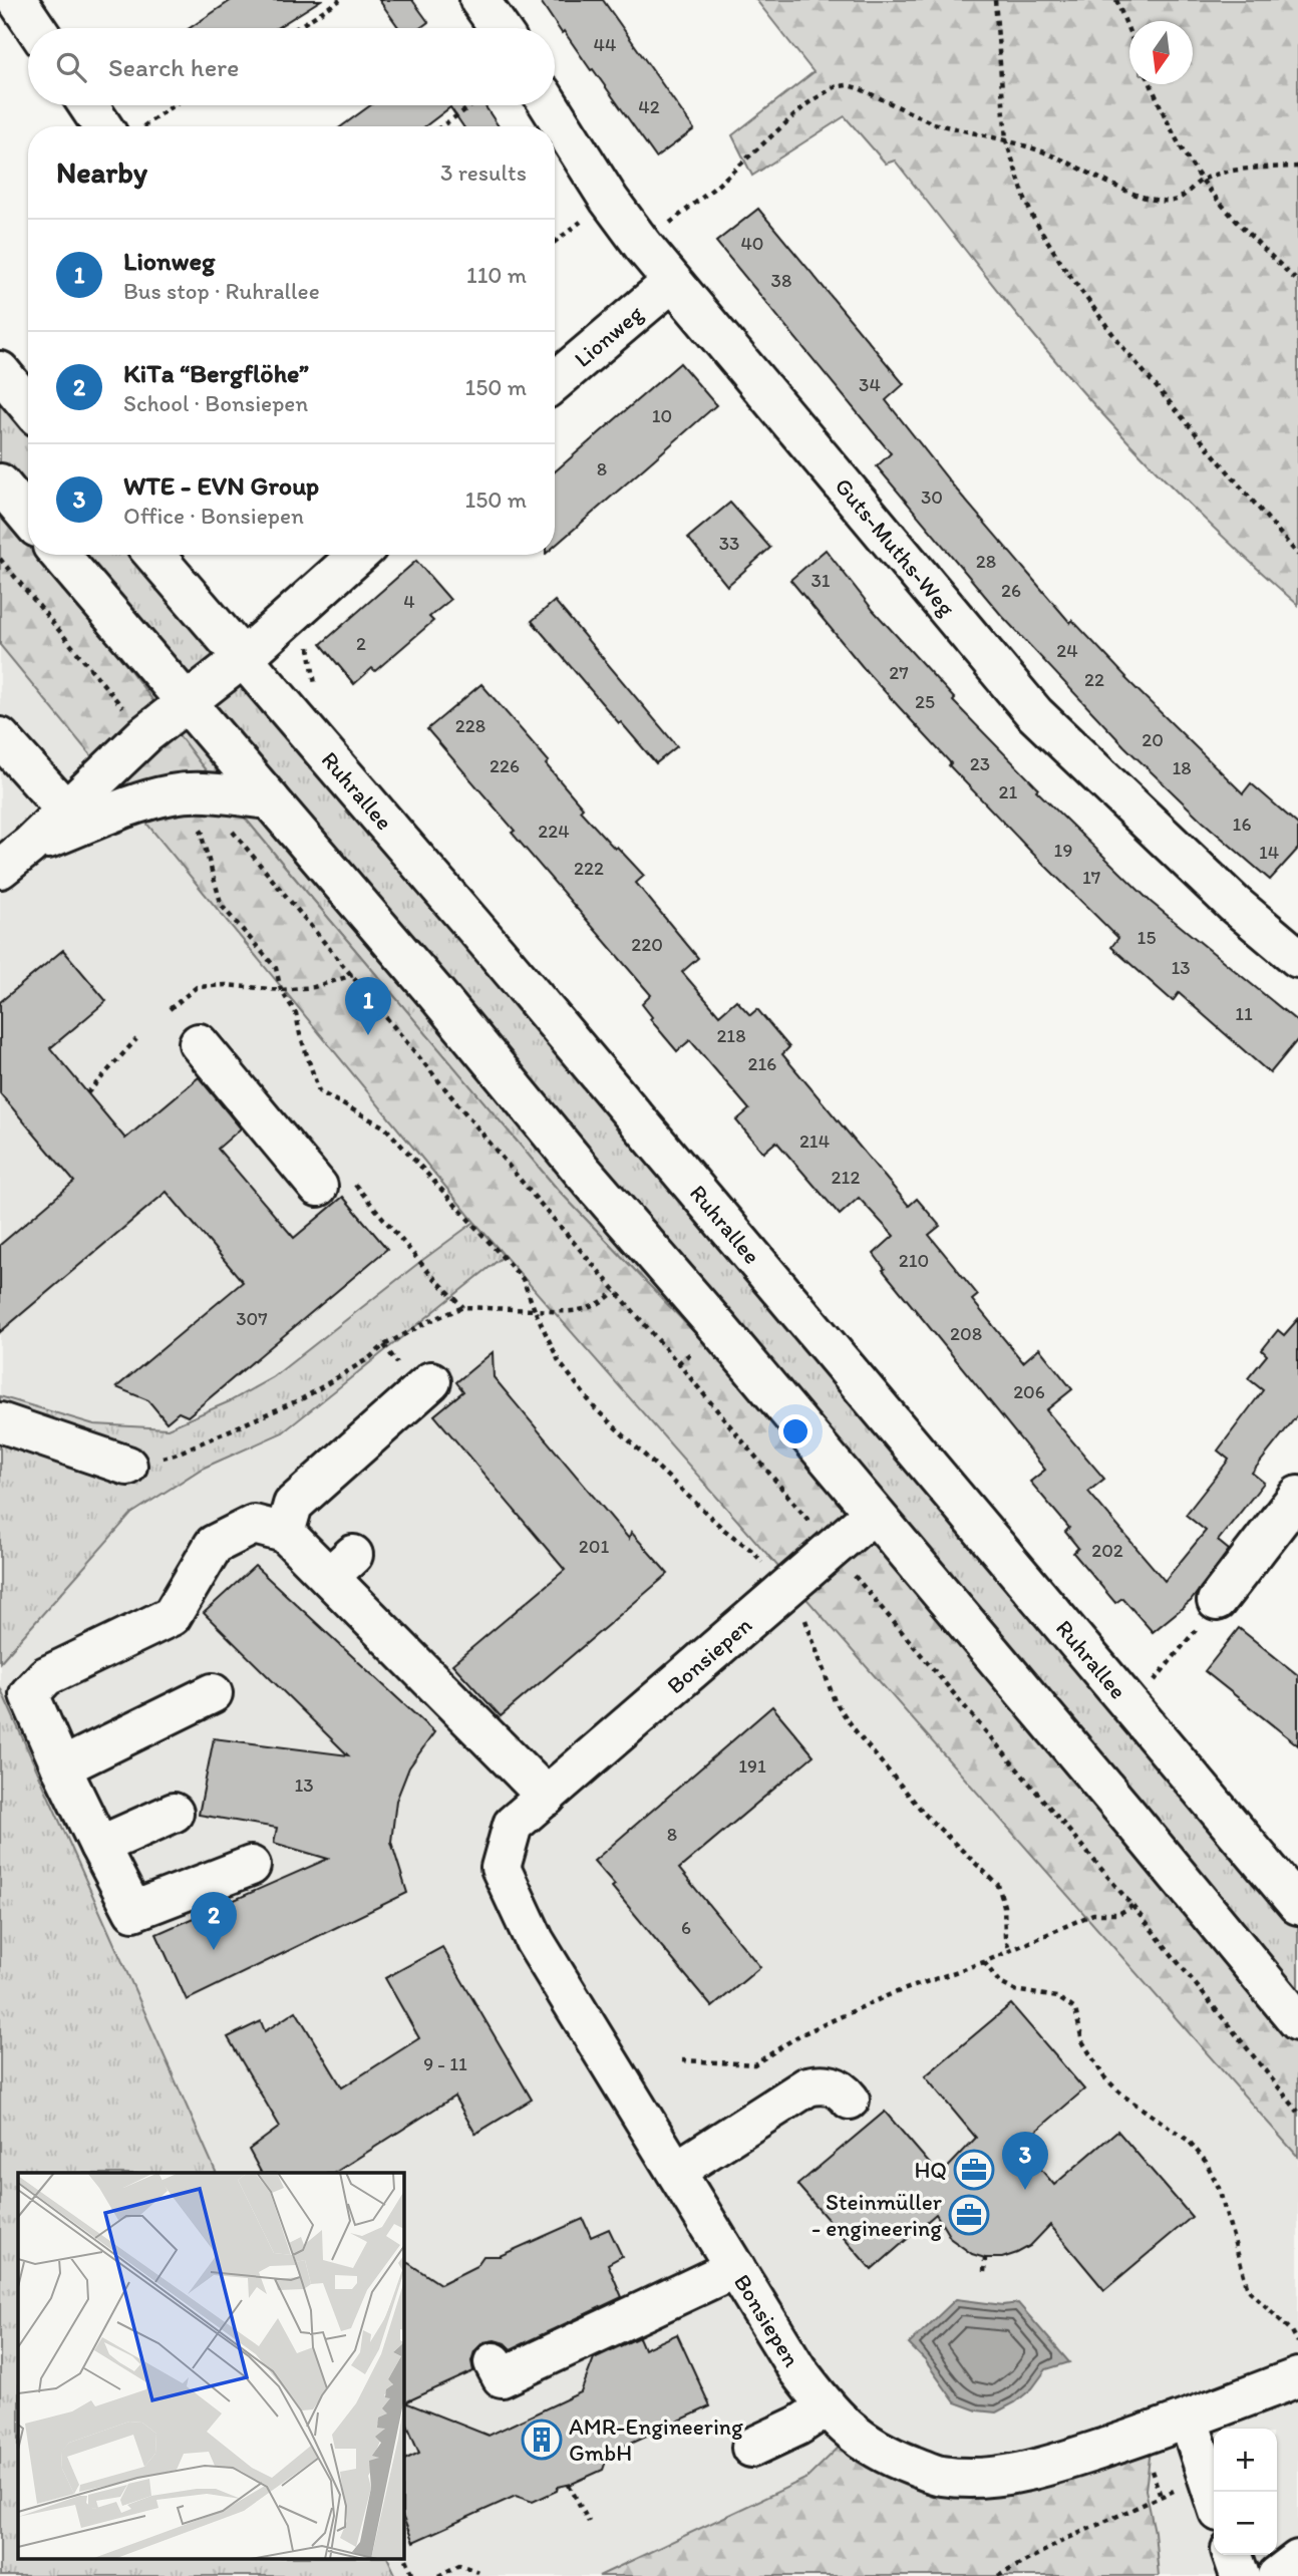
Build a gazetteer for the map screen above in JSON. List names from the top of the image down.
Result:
{
  "streets": {
    "street": [
      "Lionweg",
      "Guts-Muths-Weg",
      "Ruhrallee",
      "Bonsiepen"
    ]
  },
  "crossings": [
    ["Lionweg", "Guts-Muths-Weg"]
  ],
  "places": {
    "office": ["HQ", "Steinmüller - engineering"],
    "building": ["AMR-Engineering GmbH"]
  },
  "house_numbers": [
    "44",
    "42",
    "40",
    "38",
    "34",
    "10",
    "8",
    "30",
    "33",
    "28",
    "31",
    "26",
    "4",
    "2",
    "24",
    "27",
    "22",
    "25",
    "228",
    "20",
    "23",
    "226",
    "18",
    "21",
    "16",
    "224",
    "19",
    "14",
    "222",
    "17",
    "15",
    "220",
    "13",
    "11",
    "218",
    "216",
    "214",
    "212",
    "210",
    "307",
    "208",
    "206",
    "201",
    "202",
    "191",
    "13",
    "8",
    "6",
    "9 - 11"
  ],
  "north": "bottom",
  "page": {
    "search": "Search here",
    "heading": ["Nearby", "3 results"],
    "list": [
      {
        "mark": "1",
        "name": "Lionweg",
        "note": "Bus stop · Ruhrallee",
        "value": "110 m"
      },
      {
        "mark": "2",
        "name": "KiTa “Bergflöhe”",
        "note": "School · Bonsiepen",
        "value": "150 m"
      },
      {
        "mark": "3",
        "name": "WTE - EVN Group",
        "note": "Office · Bonsiepen",
        "value": "150 m"
      }
    ],
    "pins": ["1", "2", "3"],
    "map_buttons": ["+", "−"]
  }
}
